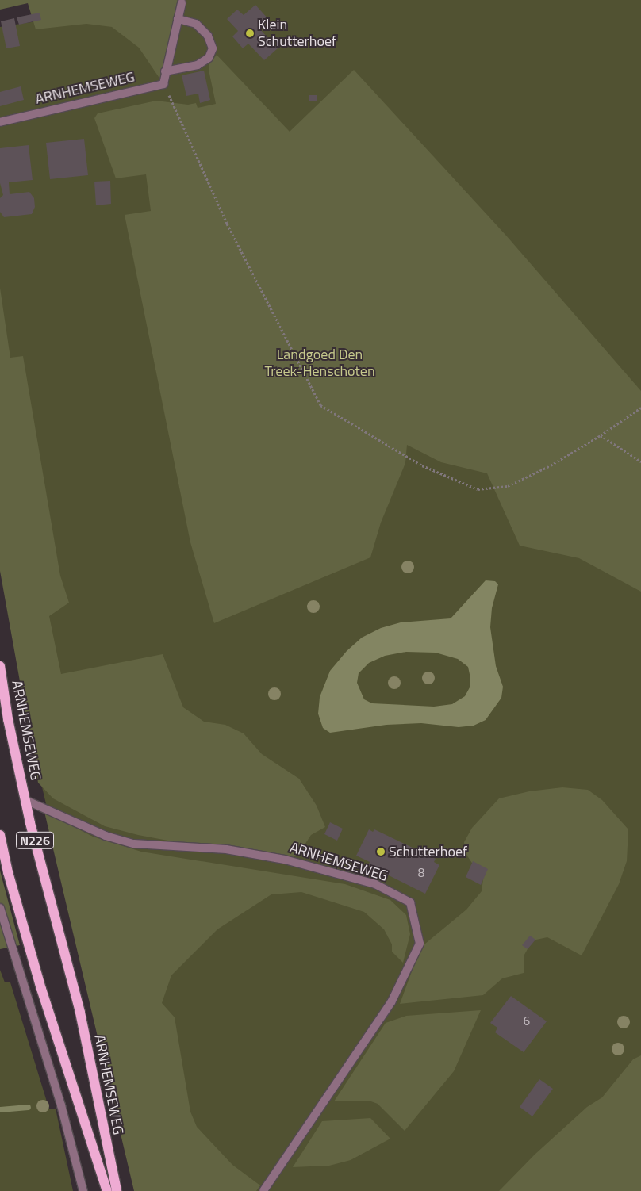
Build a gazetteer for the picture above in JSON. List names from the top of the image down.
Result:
{
  "streets": {
    "main road": ["ARNHEMSEWEG", "N226"]
  },
  "parks": ["Landgoed Den Treek-Henschoten"],
  "places": ["Klein Schutterhoef", "Schutterhoef"],
  "house_numbers": ["8", "6"]
}
